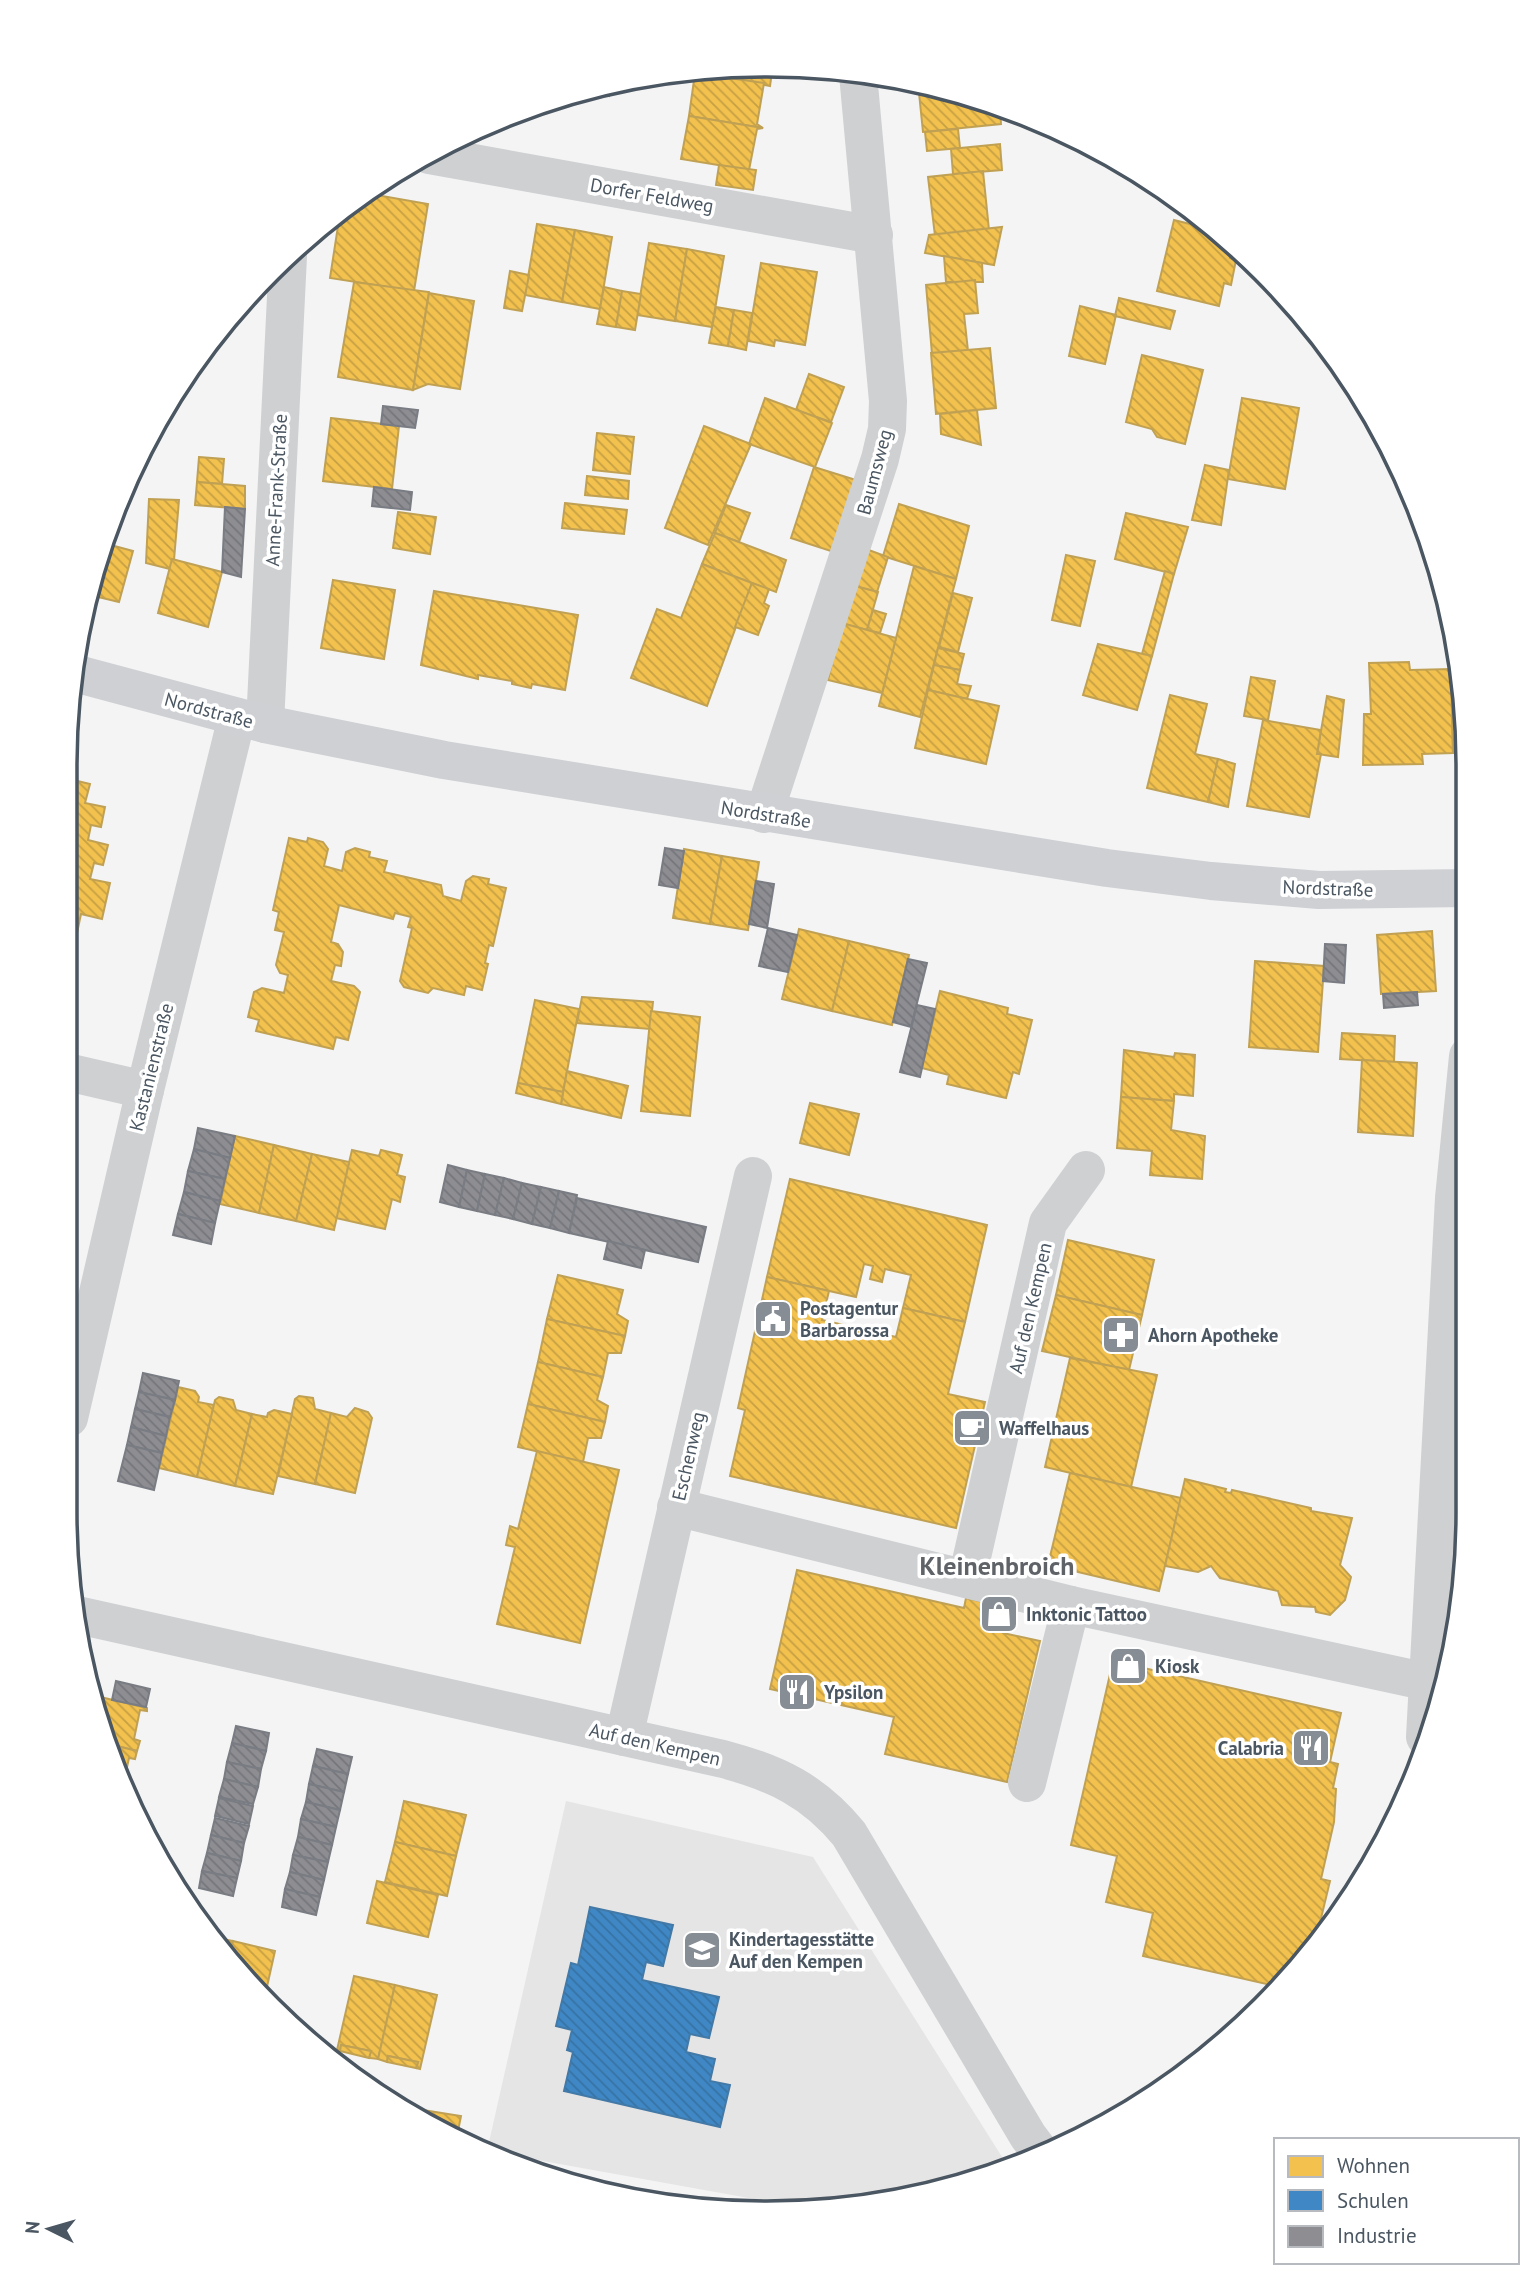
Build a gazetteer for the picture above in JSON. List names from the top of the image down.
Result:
{
  "streets": {
    "street": [
      "Dorfer Feldweg",
      "Baumsweg",
      "Anne-Frank-Straße",
      "Nordstraße",
      "Kastanienstraße",
      "Auf den Kempen",
      "Eschenweg"
    ]
  },
  "crossings": [
    ["Dorfer Feldweg", "Baumsweg"],
    ["Baumsweg", "Nordstraße"],
    ["Anne-Frank-Straße", "Nordstraße"],
    ["Anne-Frank-Straße", "Kastanienstraße"],
    ["Nordstraße", "Kastanienstraße"],
    ["Auf den Kempen", "Eschenweg"]
  ],
  "districts": ["Kleinenbroich"],
  "places": {
    "public building": ["Postagentur Barbarossa"],
    "pharmacy": ["Ahorn Apotheke"],
    "cafe": ["Waffelhaus"],
    "shop": ["Inktonic Tattoo", "Kiosk"],
    "restaurant": ["Ypsilon", "Calabria"],
    "school or university": ["Kindertagesstätte Auf den Kempen"]
  },
  "legend": ["Wohnen", "Schulen", "Industrie"],
  "north": "left"
}
